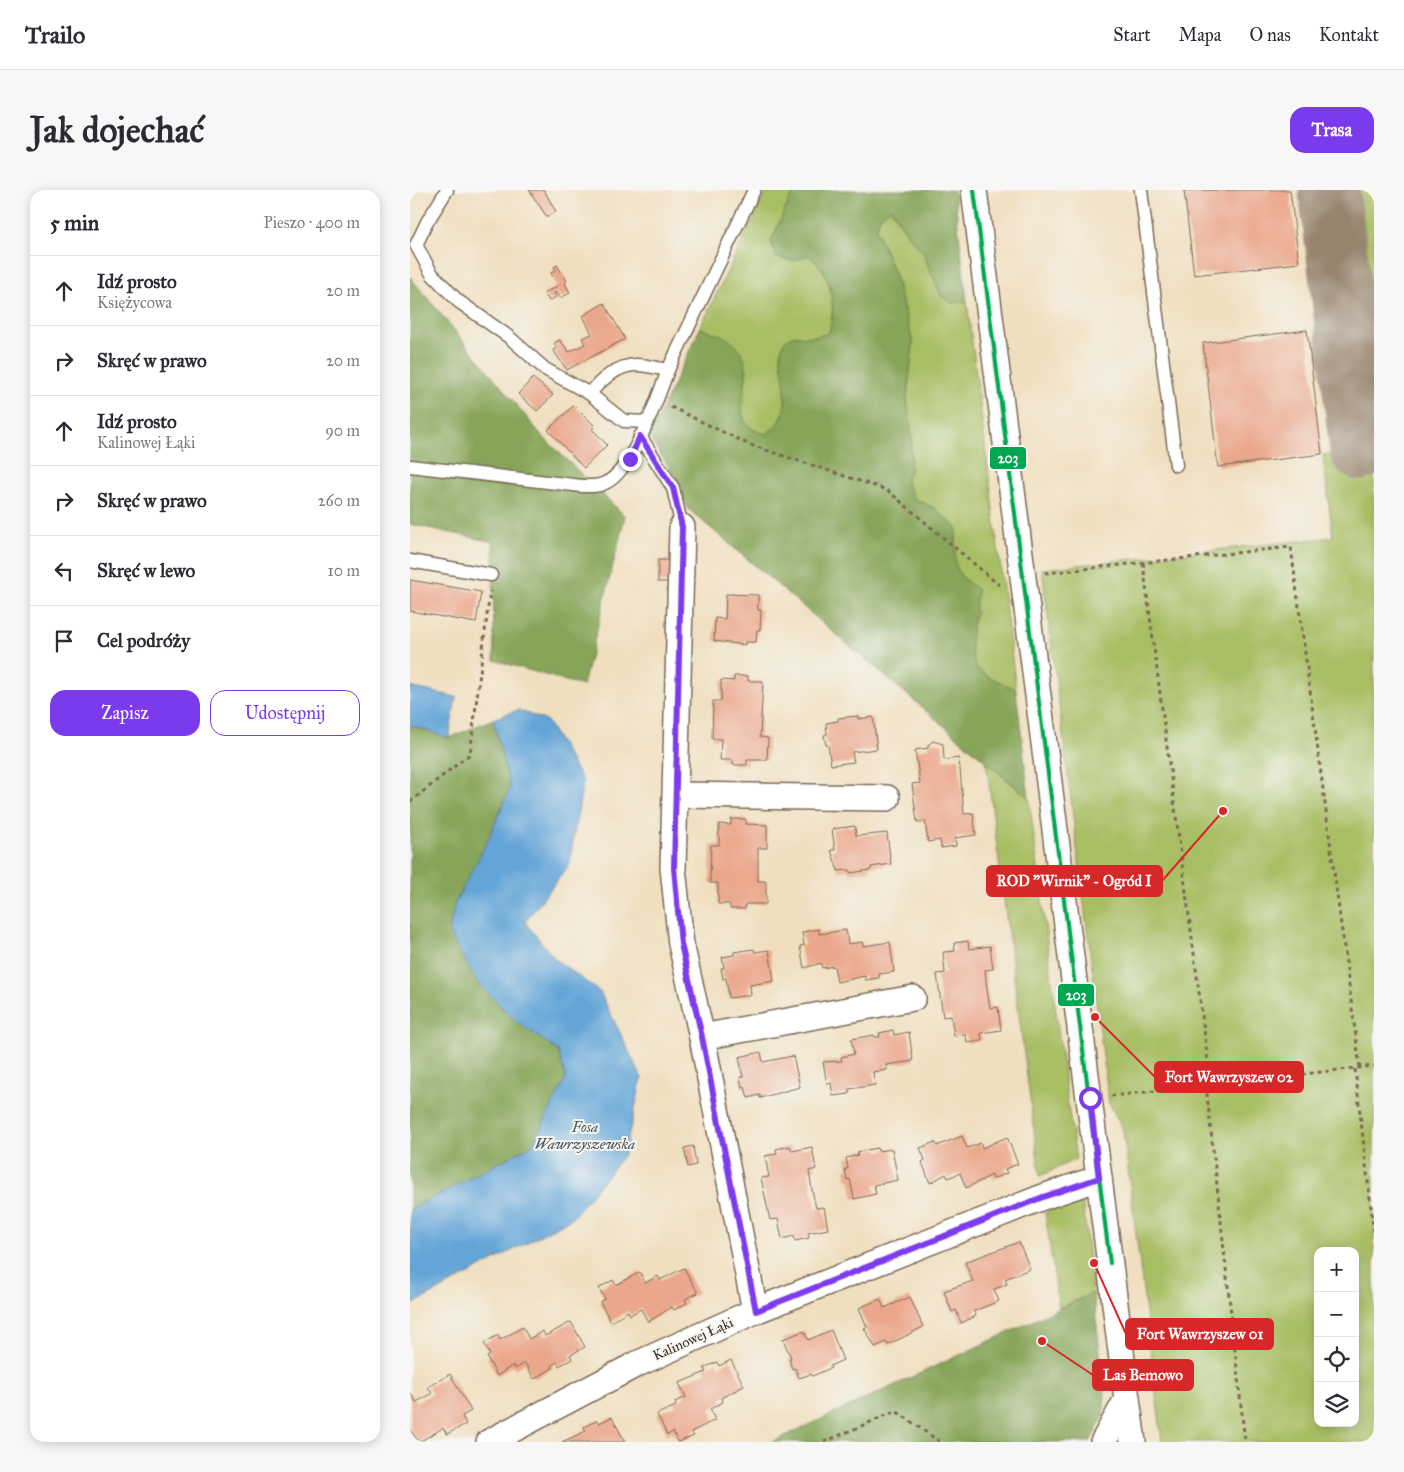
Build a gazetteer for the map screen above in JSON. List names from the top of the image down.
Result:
{
  "streets": {
    "street": ["Kalinowej Łąki"]
  },
  "water": ["Fosa Wawrzyszewska"],
  "places": [
    "ROD \"Wirnik\" - Ogród I",
    "Fort Wawrzyszew 02",
    "Fort Wawrzyszew 01",
    "Las Bemowo"
  ],
  "lines": ["transit line 203"],
  "page": {
    "header": "Trailo",
    "nav": [
      "Start",
      "Mapa",
      "O nas",
      "Kontakt"
    ],
    "buttons": [
      "Trasa",
      ["Zapisz", "Udostępnij"]
    ],
    "title": "Jak dojechać",
    "heading": ["5 min", "Pieszo · 400 m"],
    "list": [
      ["Idź prosto", "Księżycowa", "20 m"],
      ["Skręć w prawo", "20 m"],
      ["Idź prosto", "Kalinowej Łąki", "90 m"],
      ["Skręć w prawo", "260 m"],
      ["Skręć w lewo", "10 m"],
      "Cel podróży"
    ],
    "map_buttons": ["+", "−"]
  }
}
